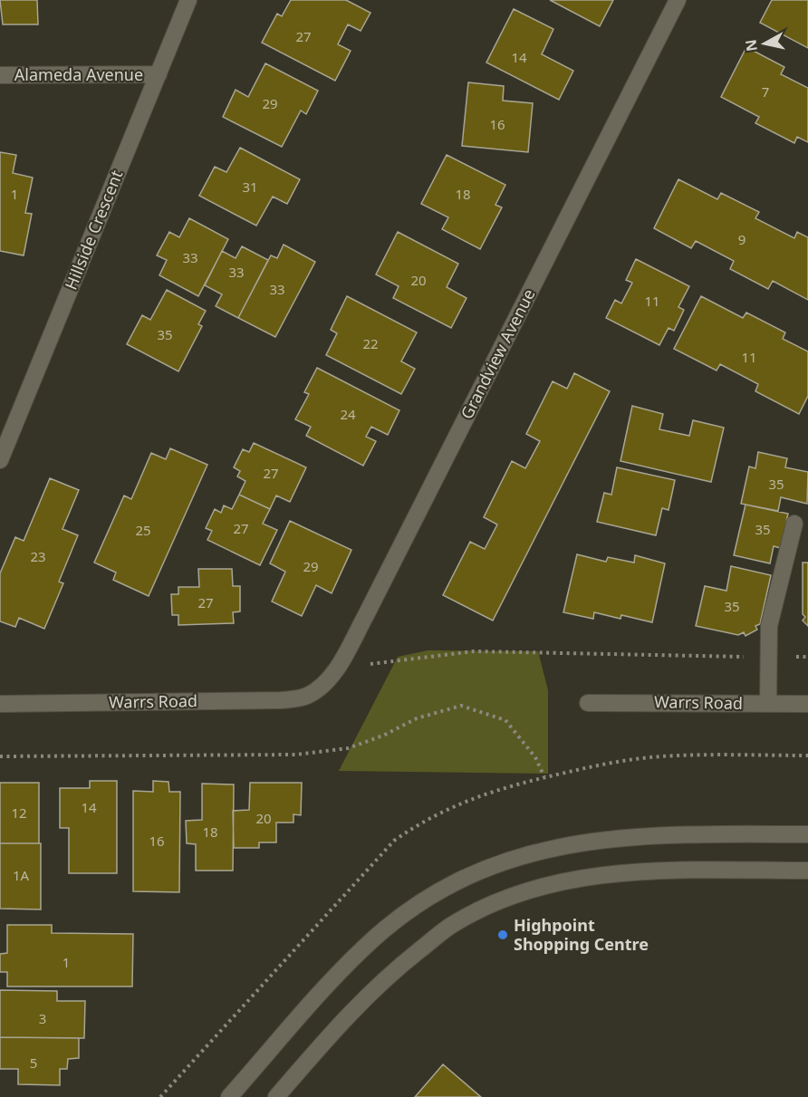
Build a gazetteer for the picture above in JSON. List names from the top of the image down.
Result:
{
  "streets": {
    "street": [
      "Alameda Avenue",
      "Hillside Crescent",
      "Grandview Avenue",
      "Warrs Road"
    ]
  },
  "crossings": [
    ["Alameda Avenue", "Hillside Crescent"],
    ["Grandview Avenue", "Warrs Road"]
  ],
  "places": ["Highpoint Shopping Centre"],
  "house_numbers": [
    "27",
    "14",
    "7",
    "29",
    "16",
    "31",
    "1",
    "18",
    "9",
    "33",
    "33",
    "20",
    "33",
    "11",
    "35",
    "22",
    "11",
    "24",
    "27",
    "35",
    "27",
    "35",
    "25",
    "23",
    "29",
    "27",
    "35",
    "14",
    "12",
    "20",
    "18",
    "16",
    "1A",
    "1",
    "3",
    "5"
  ],
  "north": "left"
}
